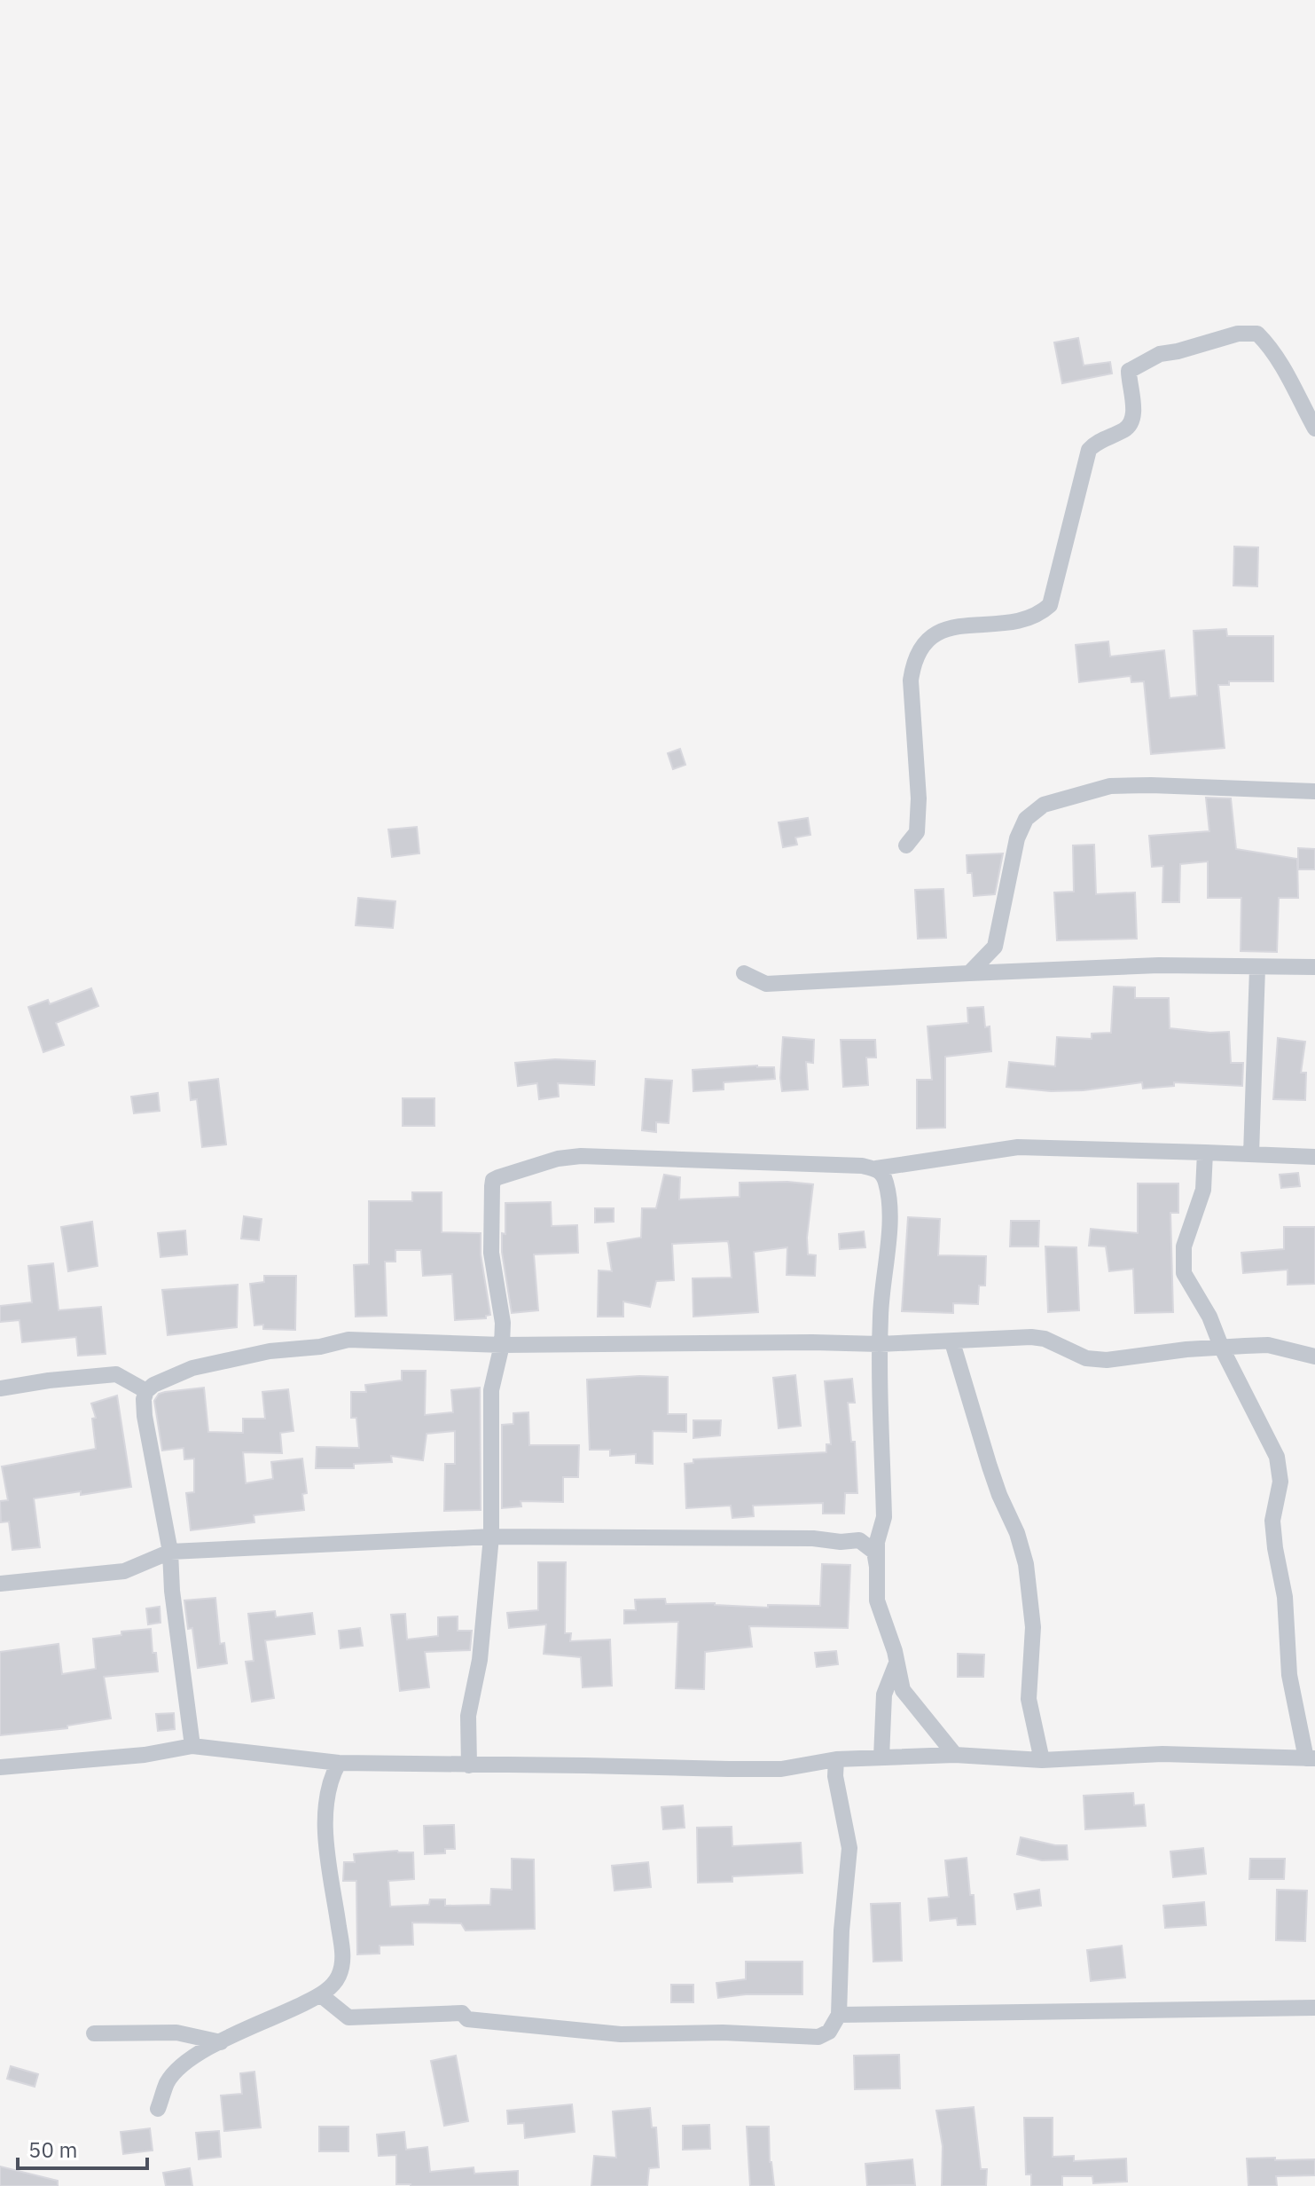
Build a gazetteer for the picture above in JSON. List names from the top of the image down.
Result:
{
  "scale_bar": "50 m"
}
